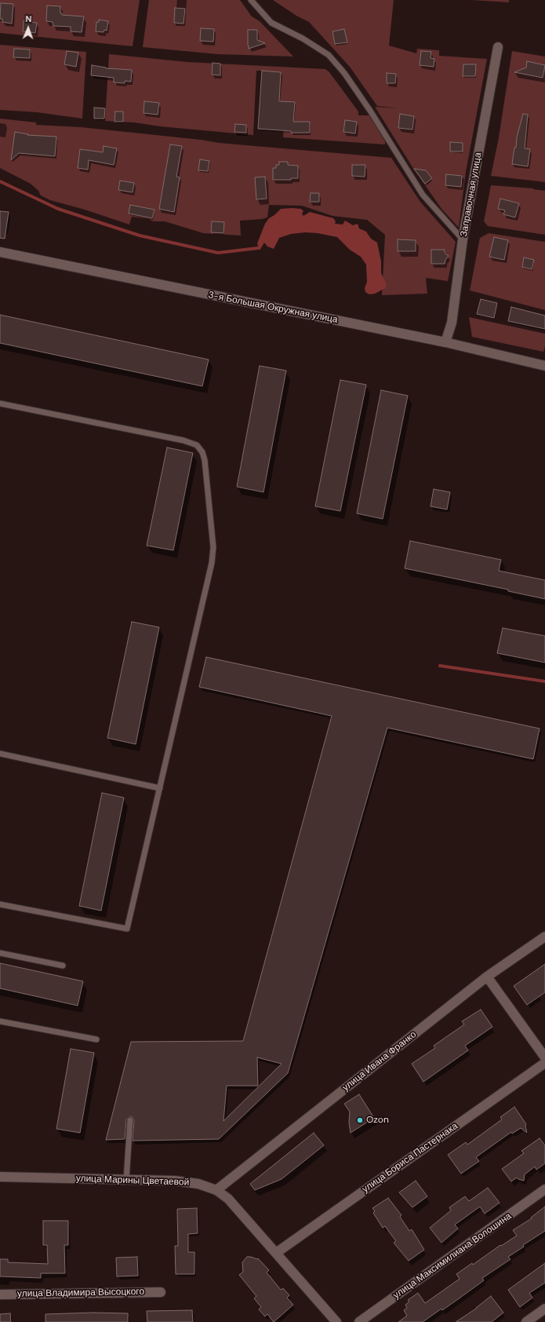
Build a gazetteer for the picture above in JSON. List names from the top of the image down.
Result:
{
  "streets": {
    "street": [
      "Заправочная улица",
      "3-я Большая Окружная улица",
      "улица Ивана Франко",
      "улица Бориса Пастернака",
      "улица Марины Цветаевой",
      "улица Максимилиана Волошина",
      "улица Владимира Высоцкого"
    ]
  },
  "crossings": [
    ["Заправочная улица", "3-я Большая Окружная улица"],
    ["улица Ивана Франко", "улица Марины Цветаевой"],
    ["улица Бориса Пастернака", "улица Марины Цветаевой"]
  ],
  "places": ["Ozon"],
  "north": "top"
}
